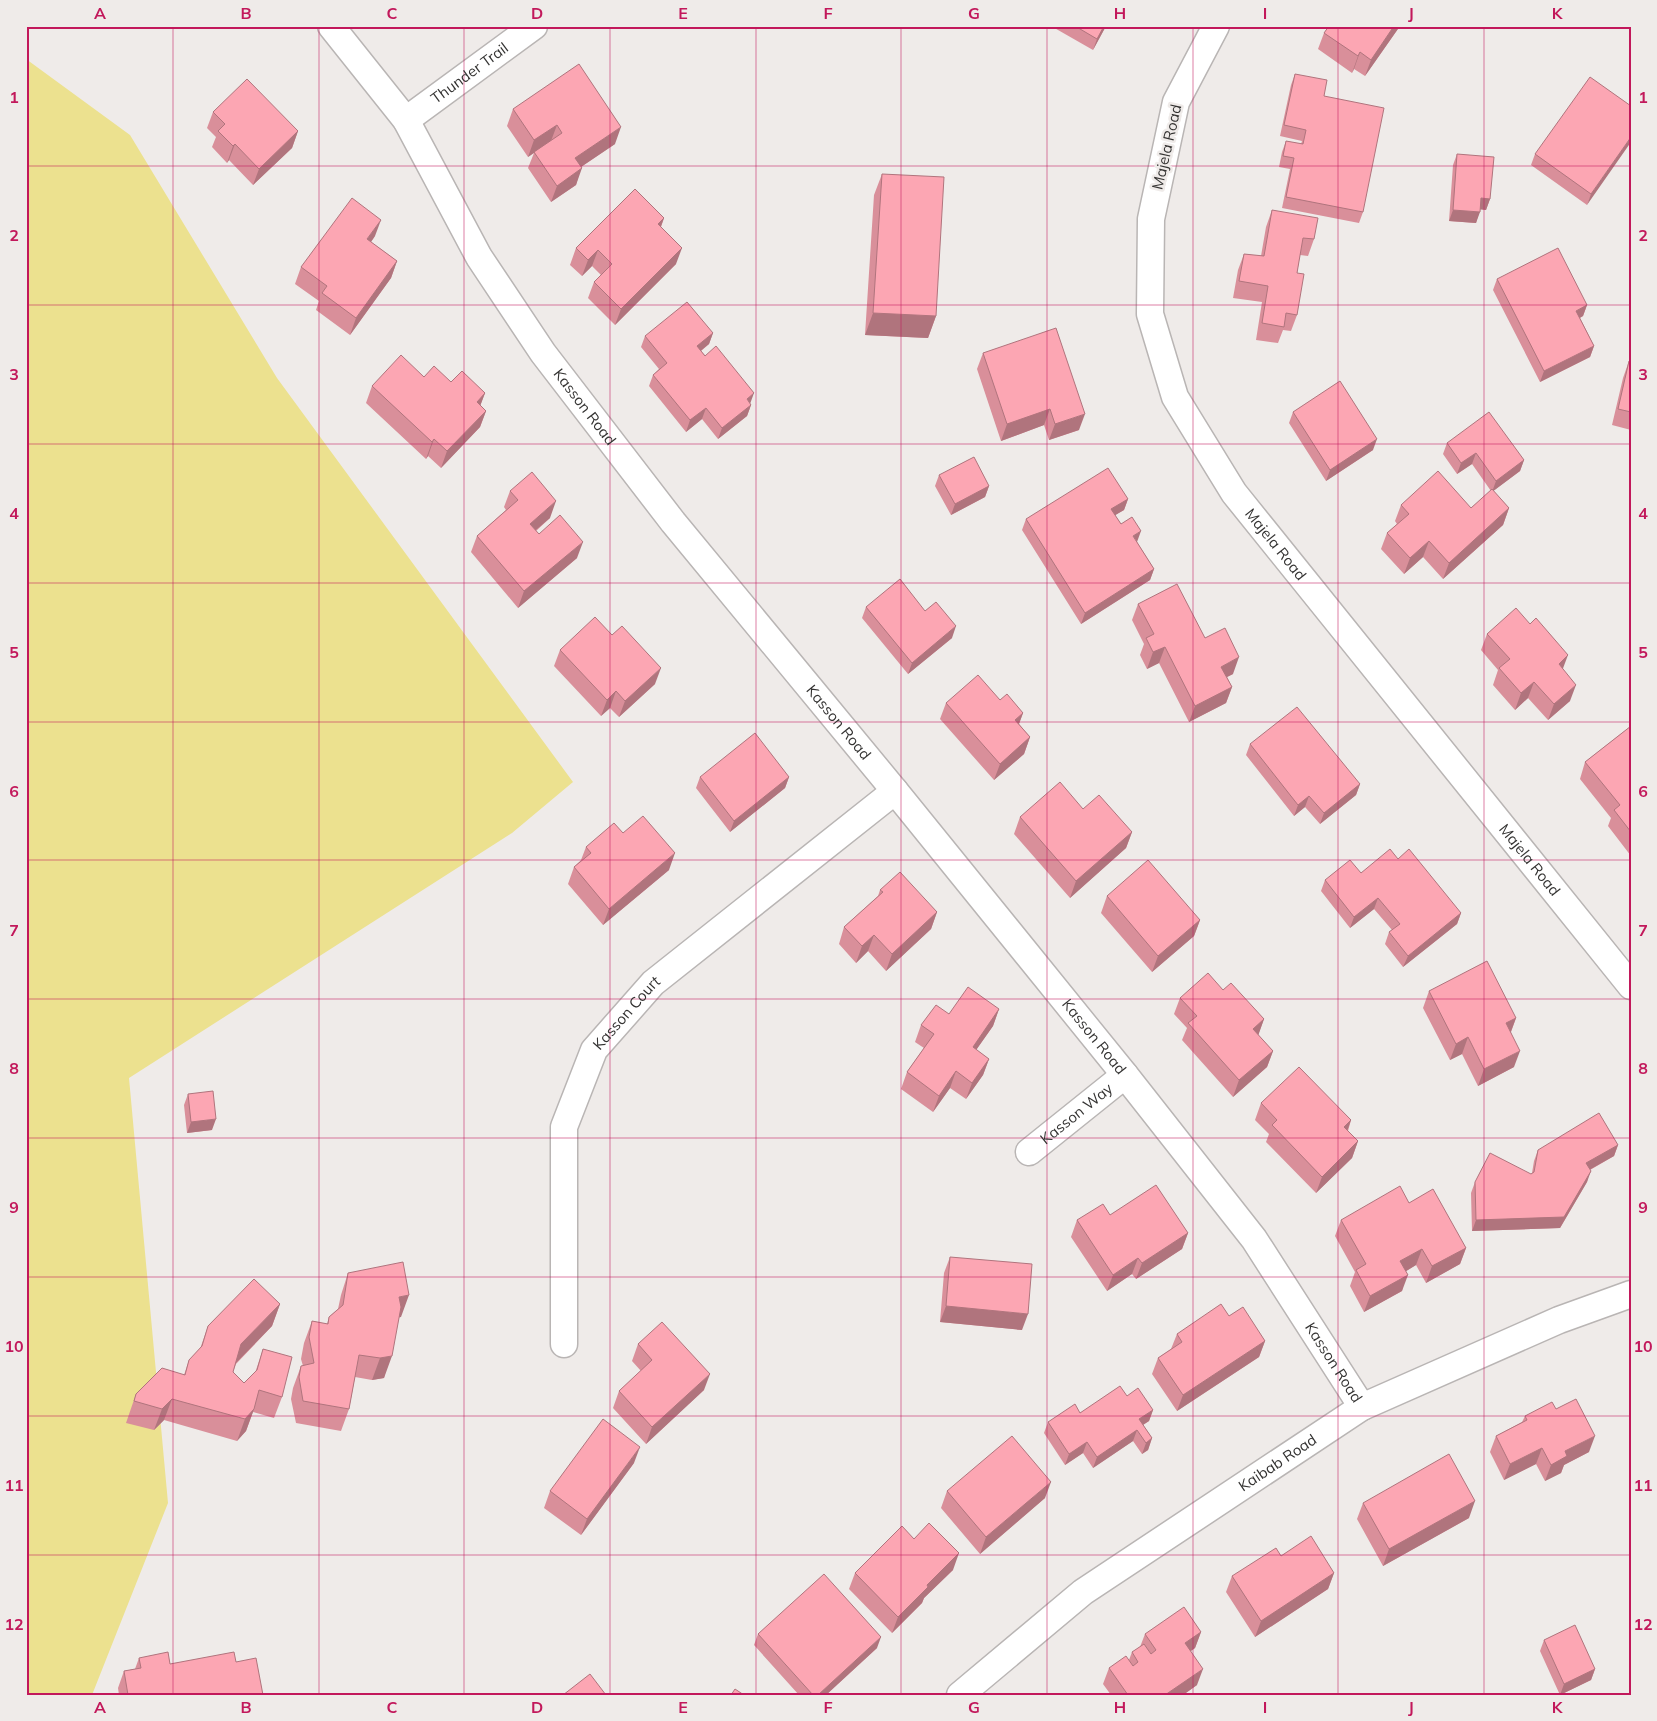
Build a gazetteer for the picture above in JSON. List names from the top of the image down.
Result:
{
  "streets": {
    "street": [
      "Thunder Trail",
      "Majela Road",
      "Kasson Road",
      "Kasson Court",
      "Kasson Way",
      "Kaibab Road"
    ]
  },
  "crossings": [
    ["Thunder Trail", "Kasson Road"],
    ["Kasson Road", "Kasson Court"],
    ["Kasson Road", "Kasson Way"],
    ["Kasson Road", "Kaibab Road"]
  ],
  "grid": {
    "columns": [
      "A",
      "B",
      "C",
      "D",
      "E",
      "F",
      "G",
      "H",
      "I",
      "J",
      "K"
    ],
    "rows": [
      "1",
      "2",
      "3",
      "4",
      "5",
      "6",
      "7",
      "8",
      "9",
      "10",
      "11",
      "12"
    ]
  }
}
